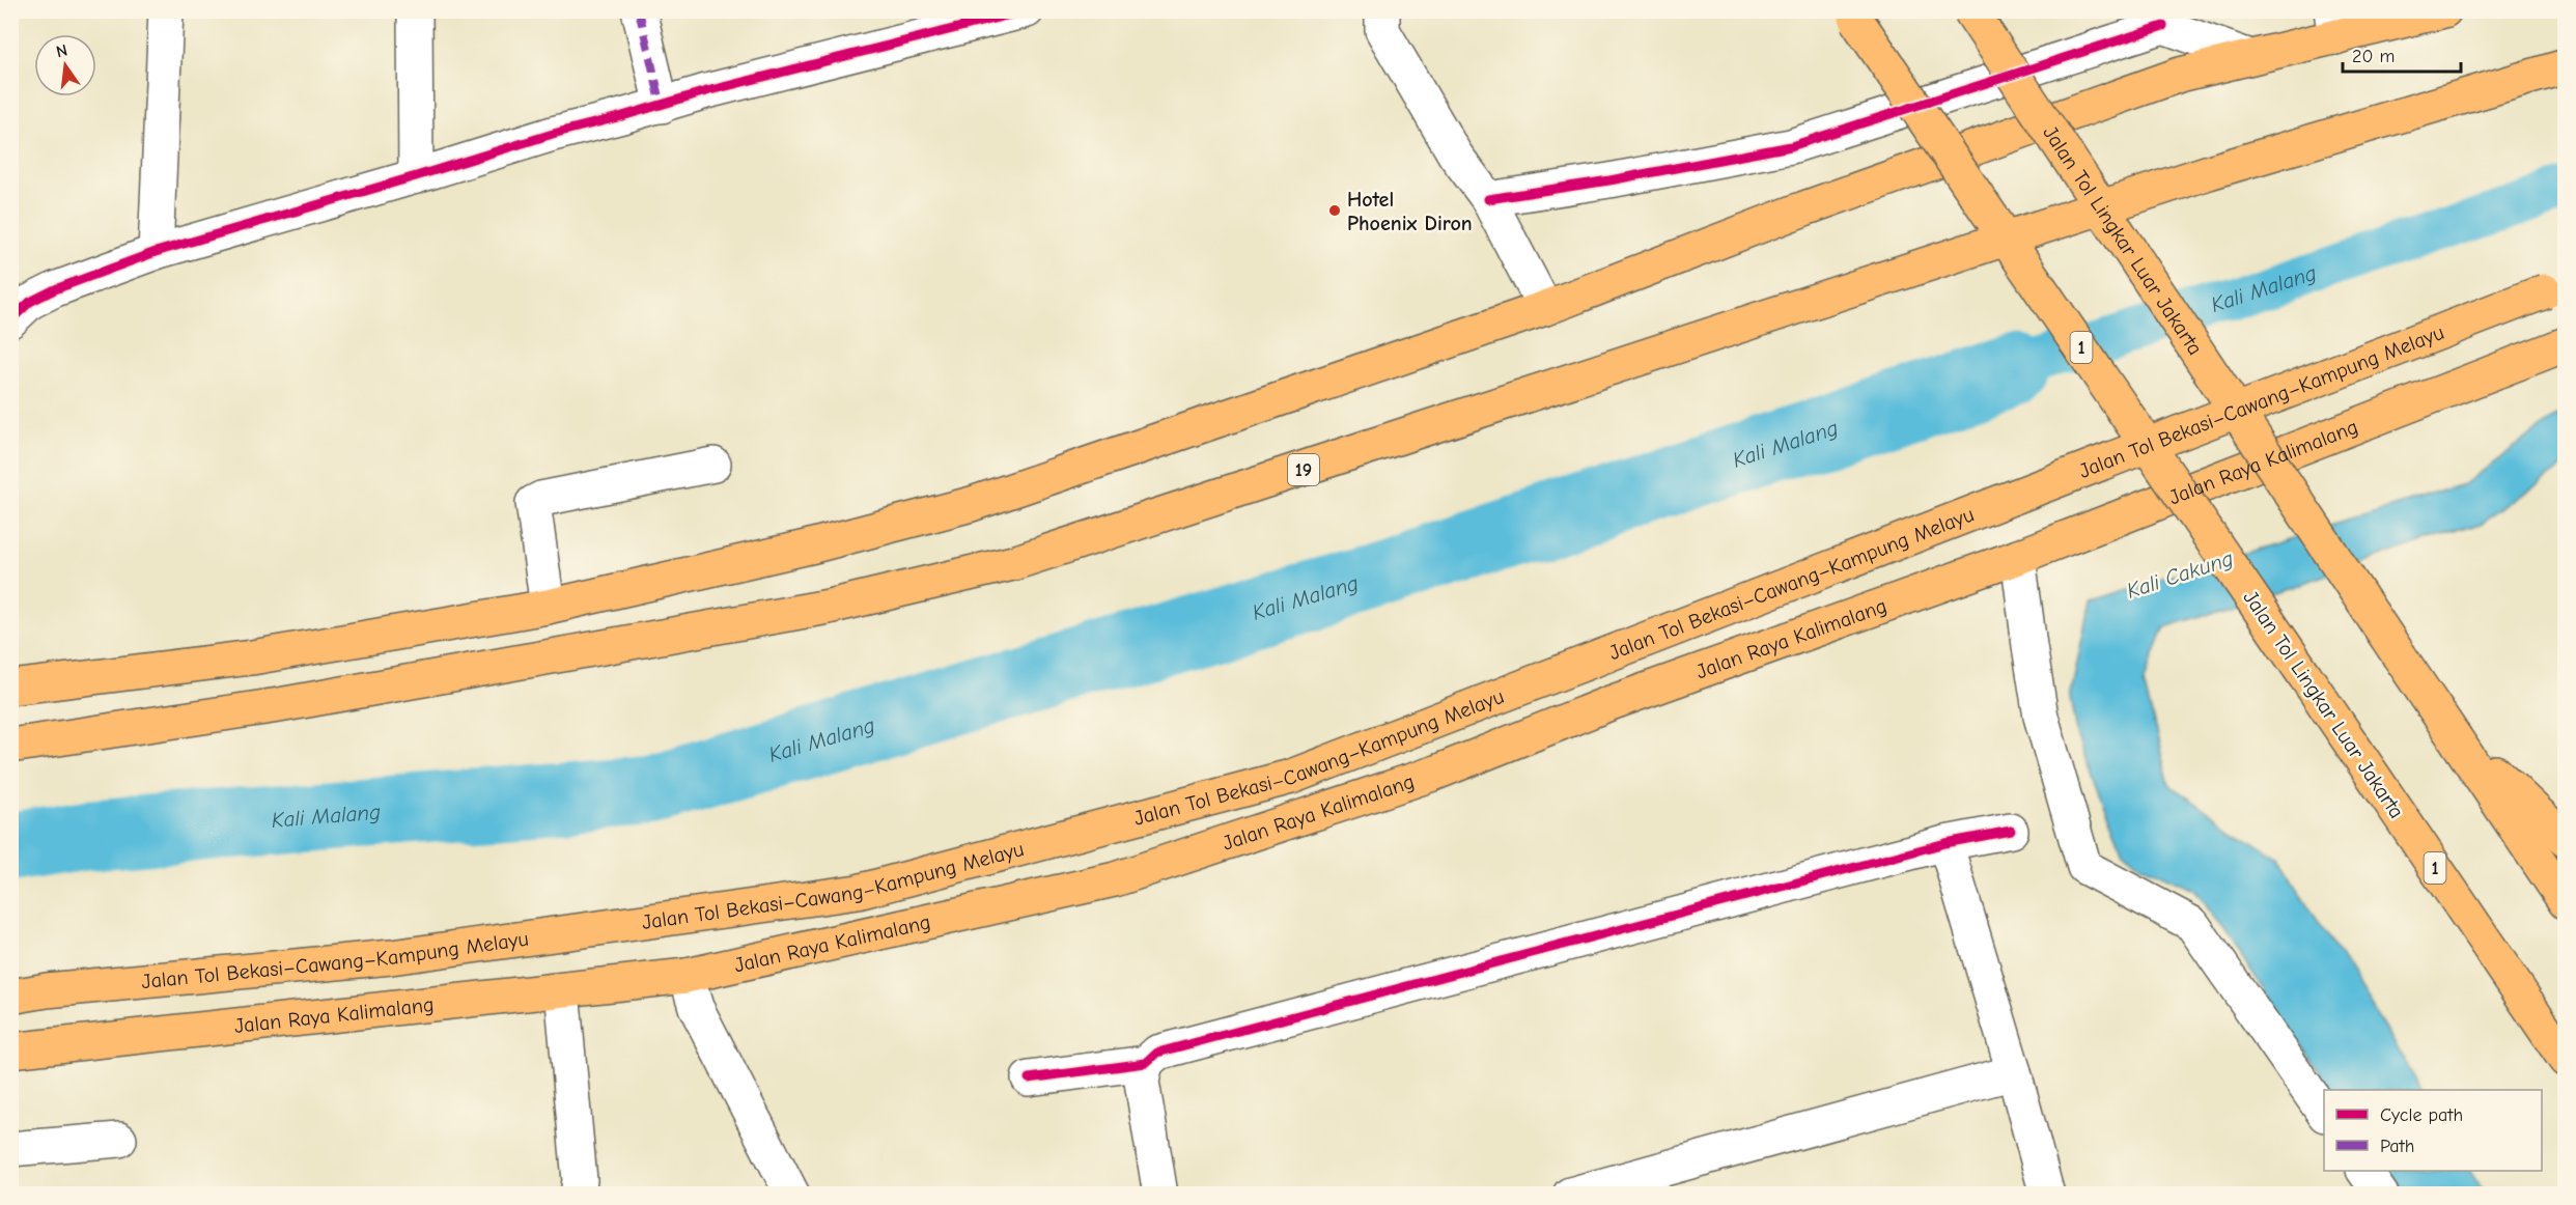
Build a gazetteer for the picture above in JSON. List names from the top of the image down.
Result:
{
  "streets": {
    "main road": [
      "Jalan Tol Lingkar Luar Jakarta",
      "1",
      "Jalan Tol Bekasi–Cawang–Kampung Melayu",
      "Jalan Raya Kalimalang",
      "19"
    ]
  },
  "water": ["Kali Malang", "Kali Cakung"],
  "places": ["Hotel Phoenix Diron"],
  "legend": ["Cycle path", "Path"],
  "scale_bar": "20 m",
  "north": "top"
}
